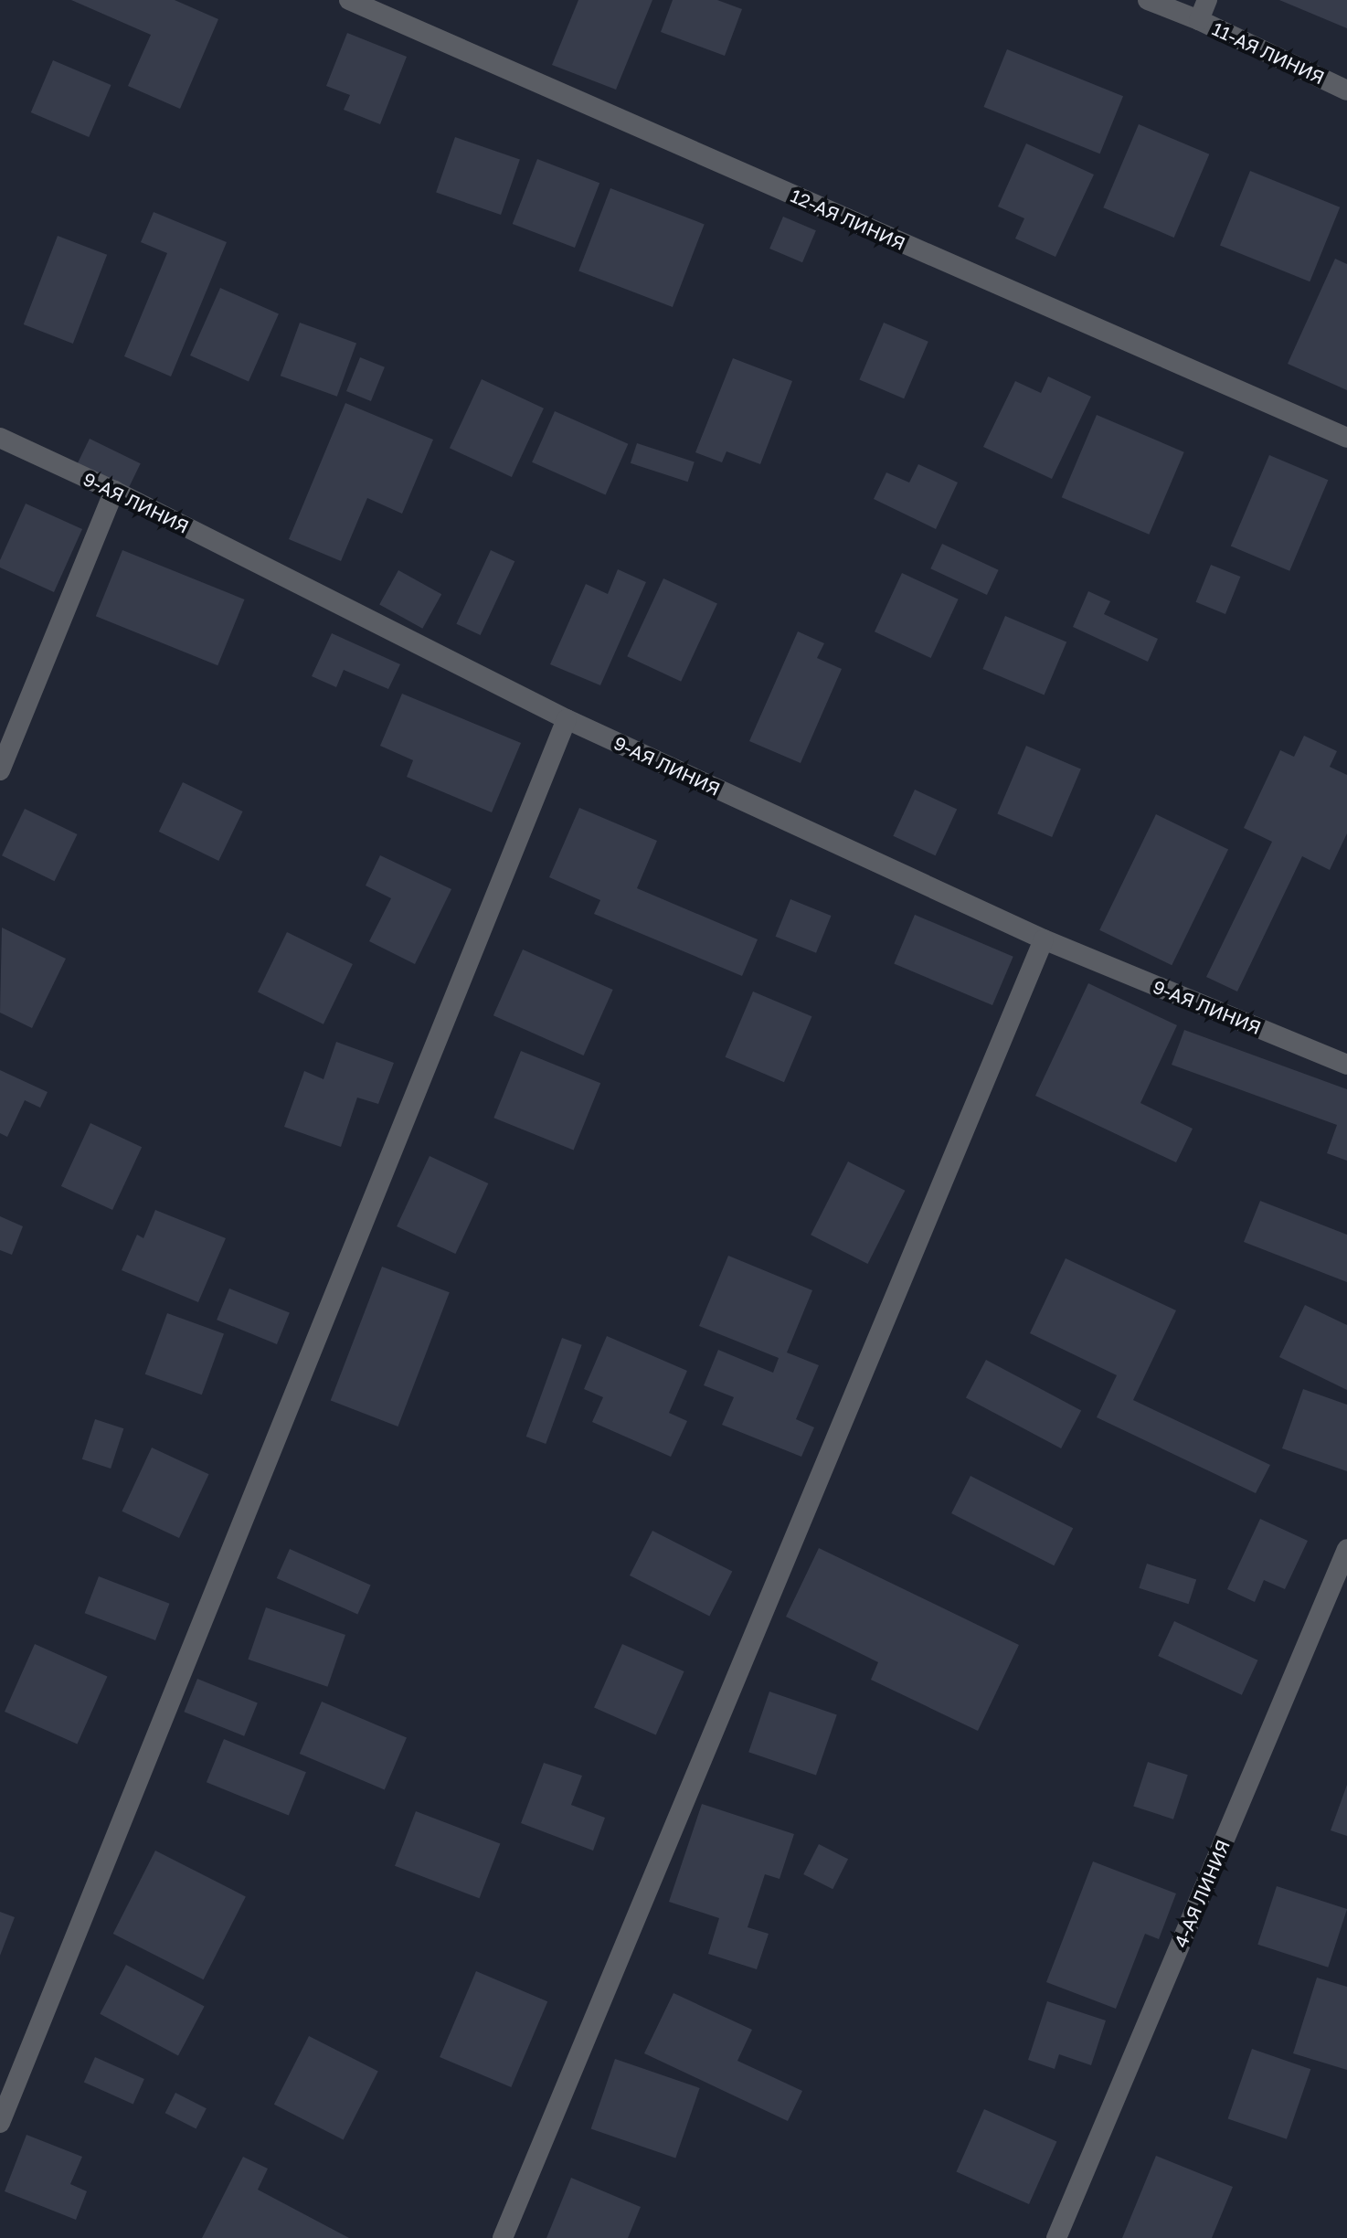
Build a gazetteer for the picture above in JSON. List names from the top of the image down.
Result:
{
  "streets": {
    "street": [
      "11-АЯ ЛИНИЯ",
      "12-АЯ ЛИНИЯ",
      "9-АЯ ЛИНИЯ",
      "4-АЯ ЛИНИЯ"
    ]
  }
}
